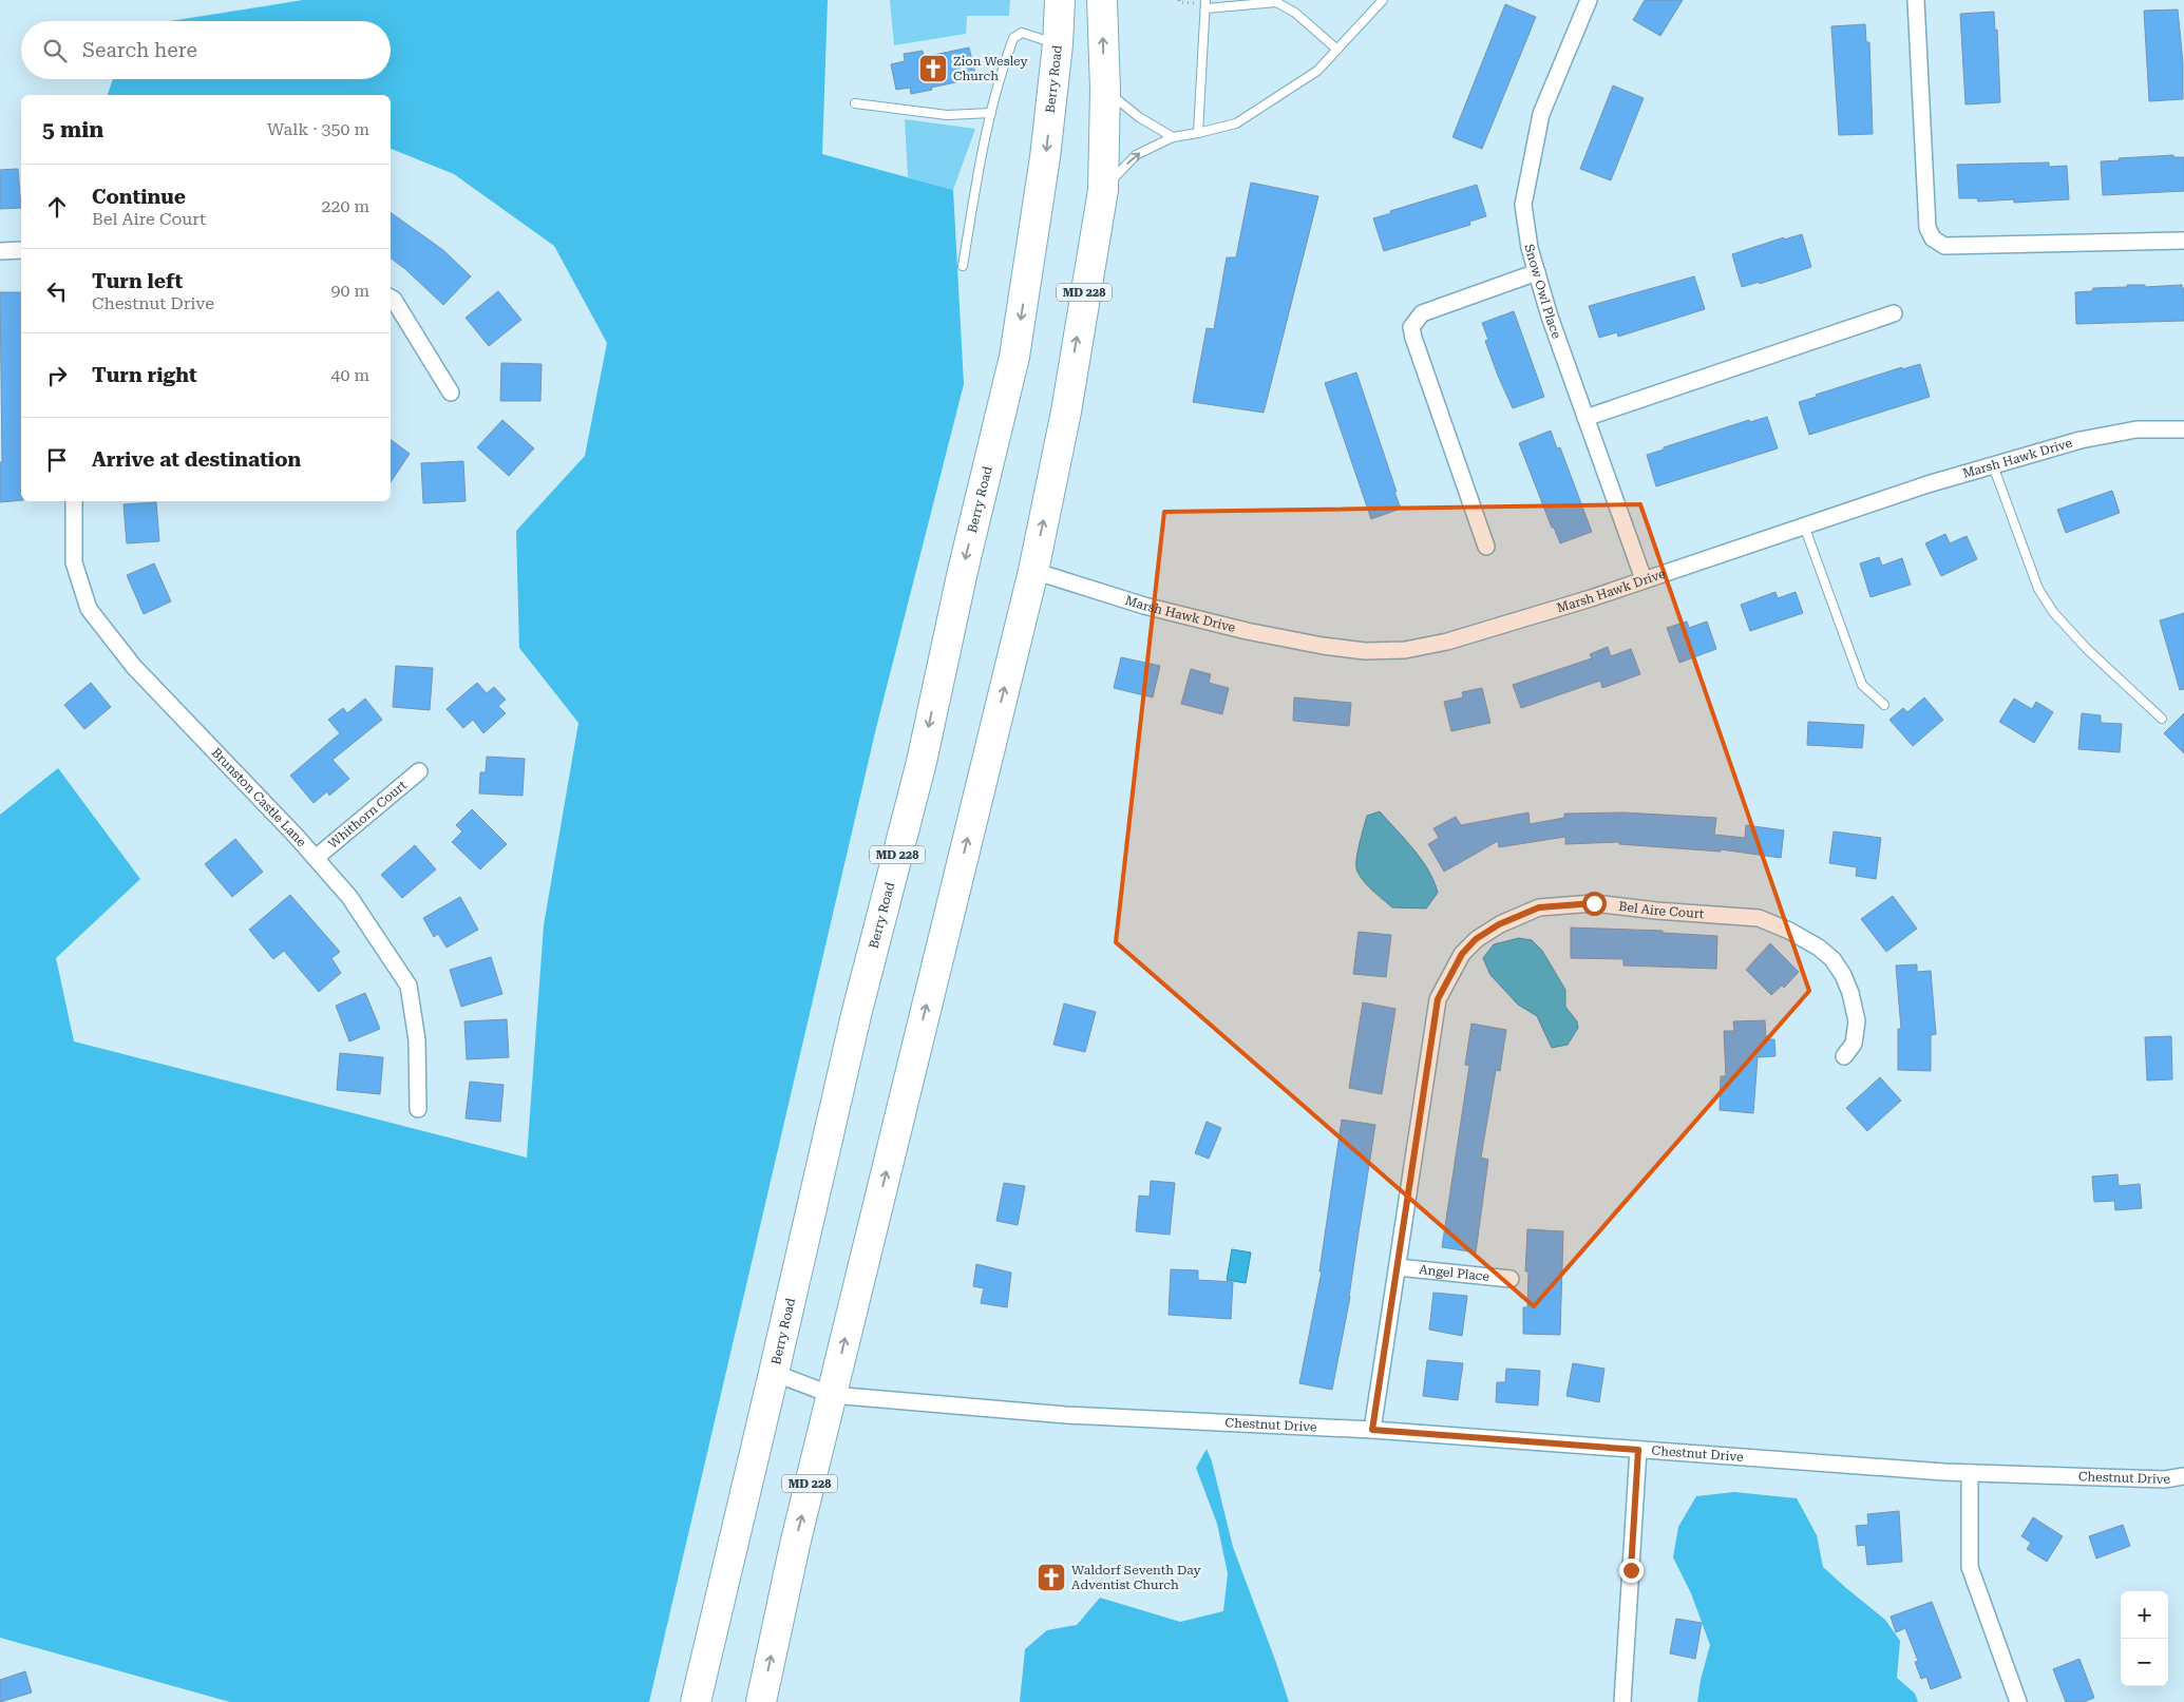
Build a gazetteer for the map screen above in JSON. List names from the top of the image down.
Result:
{
  "streets": {
    "highway": ["Berry Road", "MD 228"],
    "street": [
      "Snow Owl Place",
      "Marsh Hawk Drive",
      "Brunston Castle Lane",
      "Whithorn Court",
      "Bel Aire Court",
      "Angel Place",
      "Chestnut Drive"
    ]
  },
  "crossings": [
    ["Berry Road", "Chestnut Drive"],
    ["Snow Owl Place", "Marsh Hawk Drive"],
    ["MD 228", "Marsh Hawk Drive"],
    ["MD 228", "Chestnut Drive"],
    ["Brunston Castle Lane", "Whithorn Court"],
    ["Bel Aire Court", "Angel Place"],
    ["Bel Aire Court", "Chestnut Drive"]
  ],
  "places": {
    "church": ["Zion Wesley Church", "Waldorf Seventh Day Adventist Church"]
  },
  "page": {
    "search": "Search here",
    "heading": ["5 min", "Walk · 350 m"],
    "list": [
      ["Continue", "Bel Aire Court", "220 m"],
      ["Turn left", "Chestnut Drive", "90 m"],
      ["Turn right", "40 m"],
      "Arrive at destination"
    ],
    "map_buttons": ["+", "−"]
  }
}
